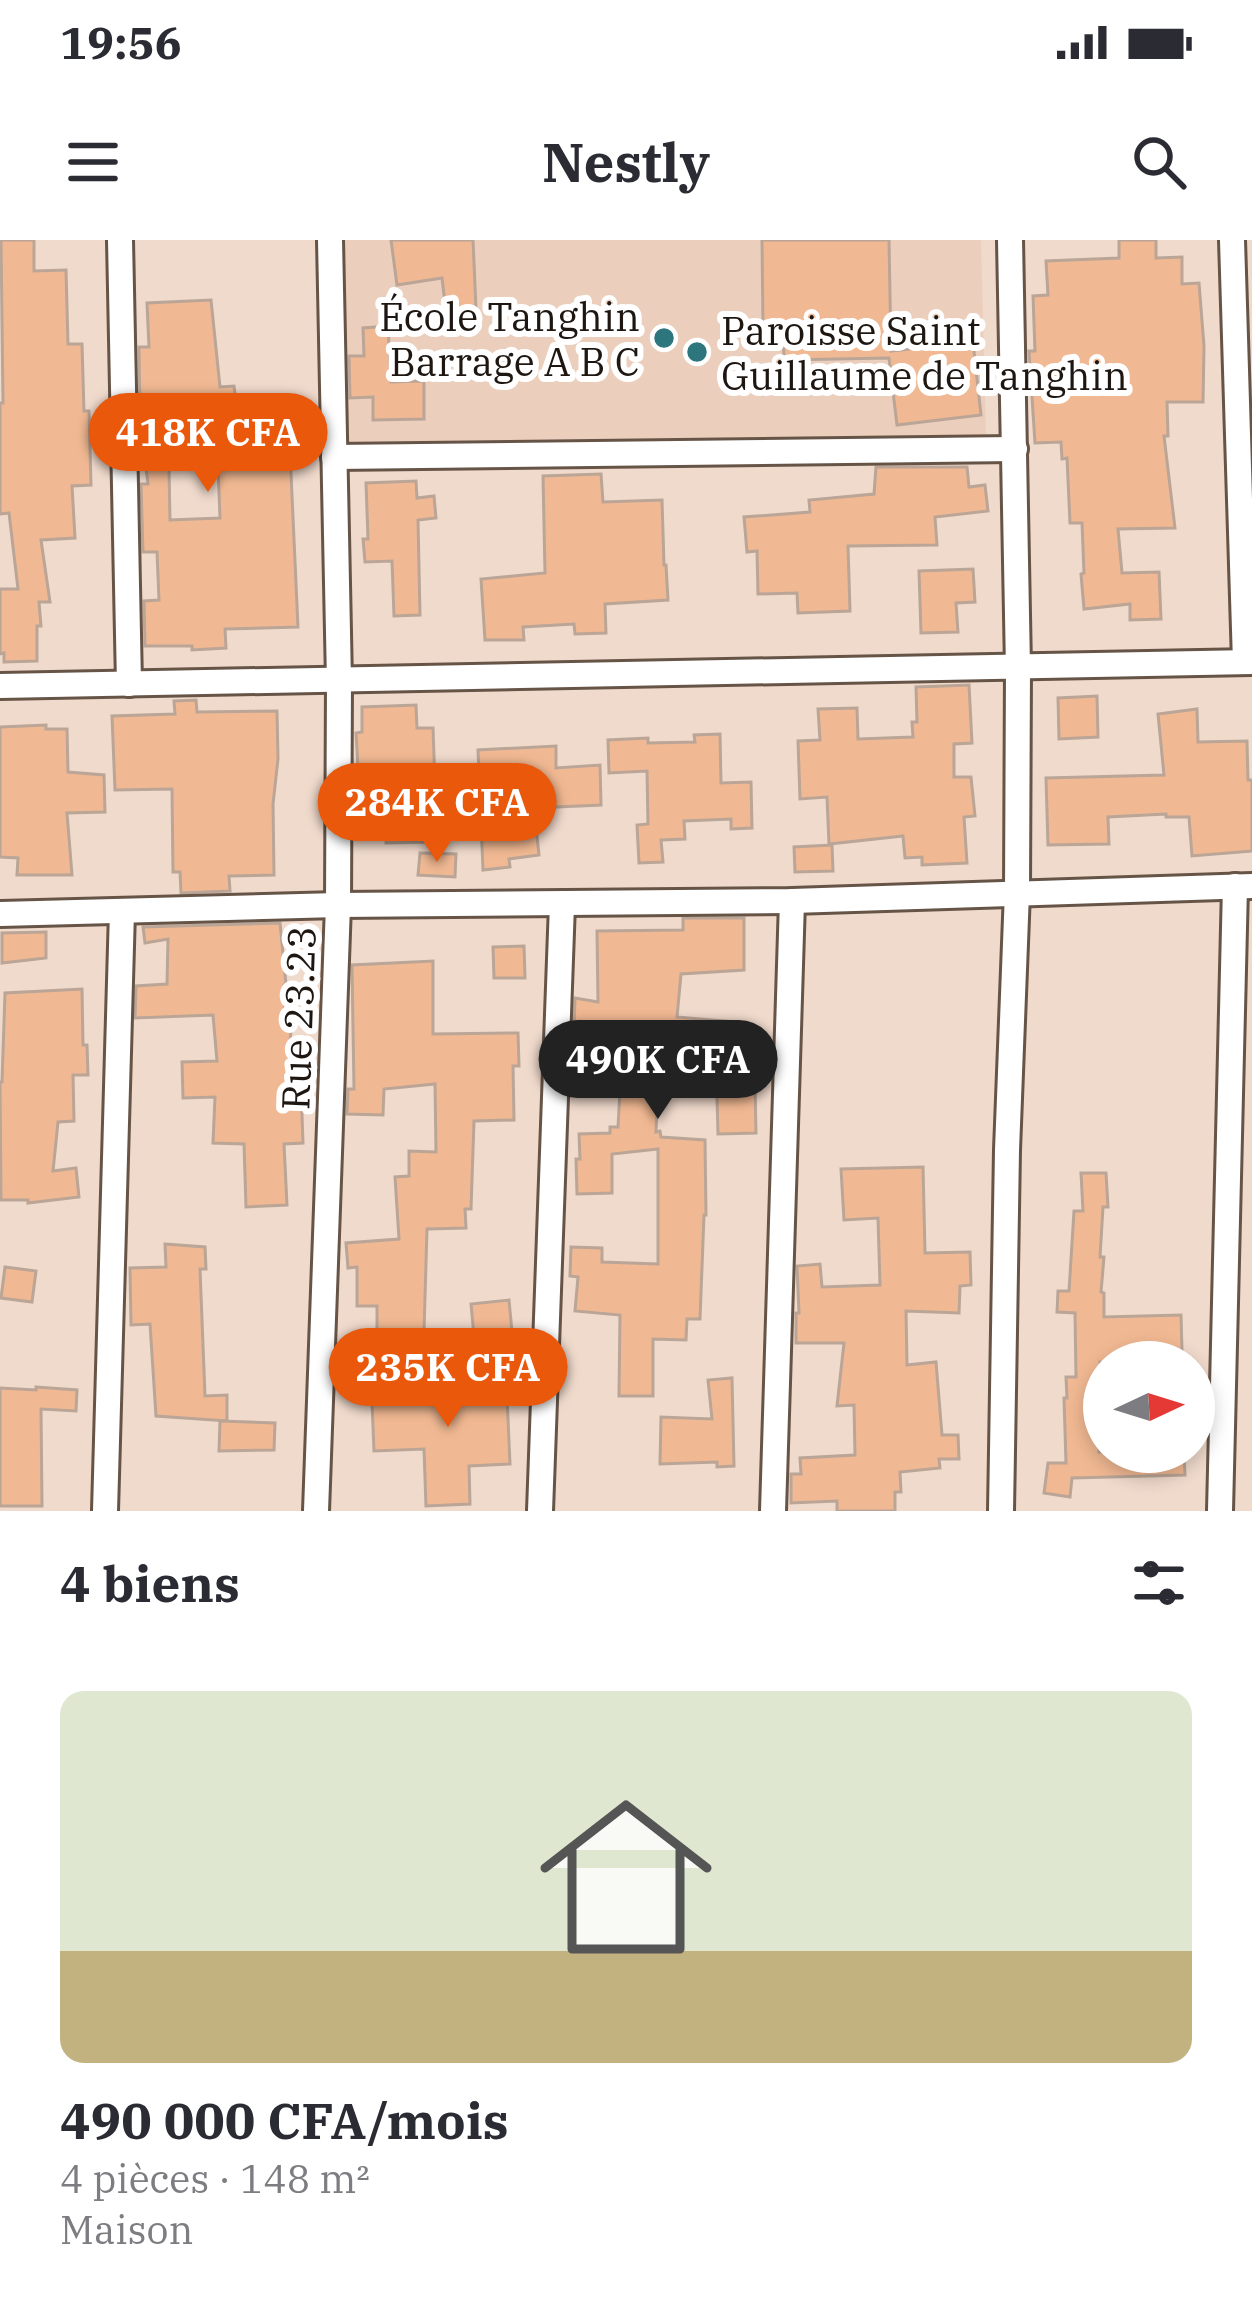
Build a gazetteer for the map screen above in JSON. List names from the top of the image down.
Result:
{
  "streets": {
    "street": ["Rue 23.23"]
  },
  "places": ["École Tanghin Barrage A B C", "Paroisse Saint Guillaume de Tanghin"],
  "north": "right",
  "page": {
    "status": "19:56",
    "header": "Nestly",
    "price": [
      "418K CFA",
      "284K CFA",
      "490K CFA",
      "235K CFA"
    ],
    "heading": "4 biens",
    "list": [
      {
        "name": "490 000 CFA/mois",
        "note": "4 pièces · 148 m² · Maison"
      }
    ]
  }
}
